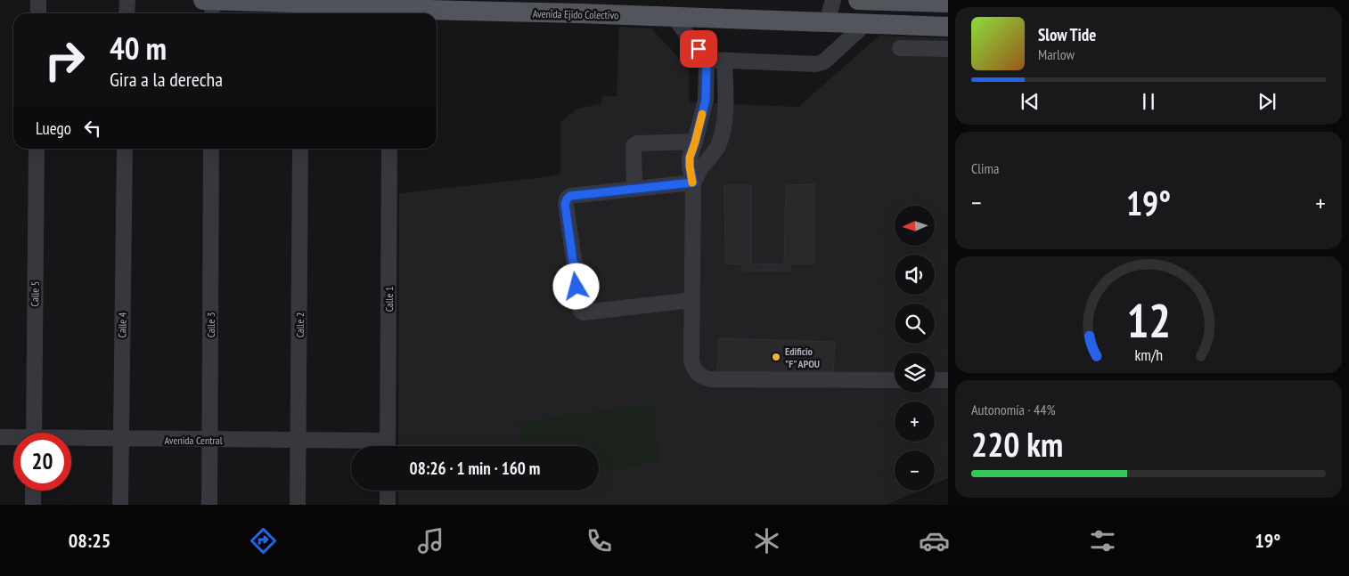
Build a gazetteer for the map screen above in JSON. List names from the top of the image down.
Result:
{
  "streets": {
    "main road": ["Avenida Ejido Colectivo"],
    "street": [
      "Calle 5",
      "Calle 1",
      "Calle 4",
      "Calle 3",
      "Calle 2",
      "Avenida Central"
    ]
  },
  "crossings": [
    ["Calle 4", "Avenida Central"],
    ["Calle 3", "Avenida Central"],
    ["Calle 2", "Avenida Central"]
  ],
  "places": ["Edificio \"F\" APOU"],
  "north": "left",
  "page": {
    "turn": ["40 m", "Gira a la derecha"],
    "song": ["Slow Tide", "Marlow"],
    "then": "Luego",
    "tile": [
      "Clima",
      ["Autonomía · 44%", "220 km"]
    ],
    "heat": ["−", "19°", "+"],
    "map_buttons": ["+", "−"],
    "limit": "20",
    "trip": "08:26 · 1 min · 160 m",
    "tabs": ["08:25", "19°"],
    "gauge": ["12", "km/h"]
  }
}
